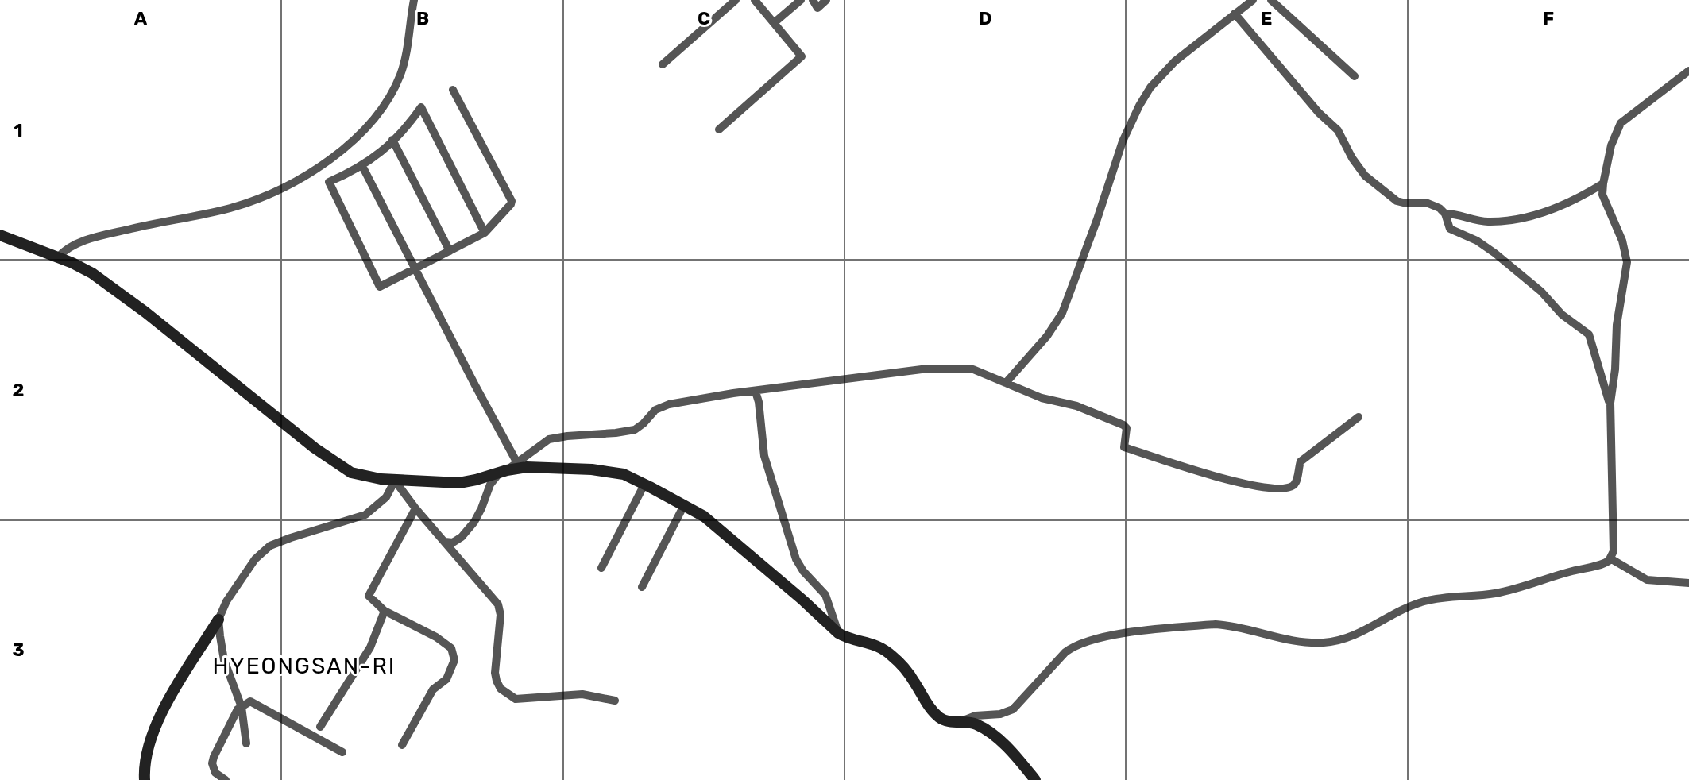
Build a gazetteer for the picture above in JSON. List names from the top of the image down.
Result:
{
  "districts": ["HYEONGSAN-RI"],
  "grid": {
    "columns": [
      "A",
      "B",
      "C",
      "D",
      "E",
      "F"
    ],
    "rows": ["1", "2", "3"]
  }
}
